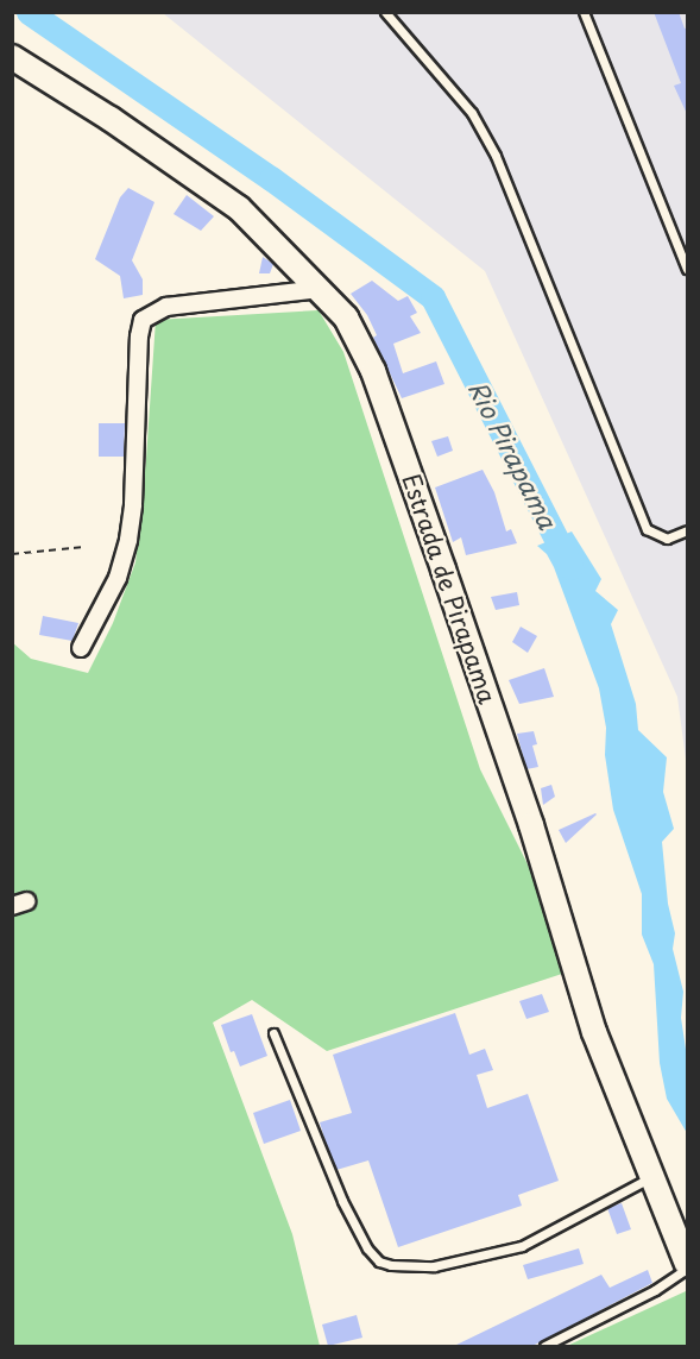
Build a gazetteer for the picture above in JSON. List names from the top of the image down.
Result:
{
  "streets": {
    "main road": ["Estrada de Pirapama"]
  },
  "water": ["Rio Pirapama"]
}
